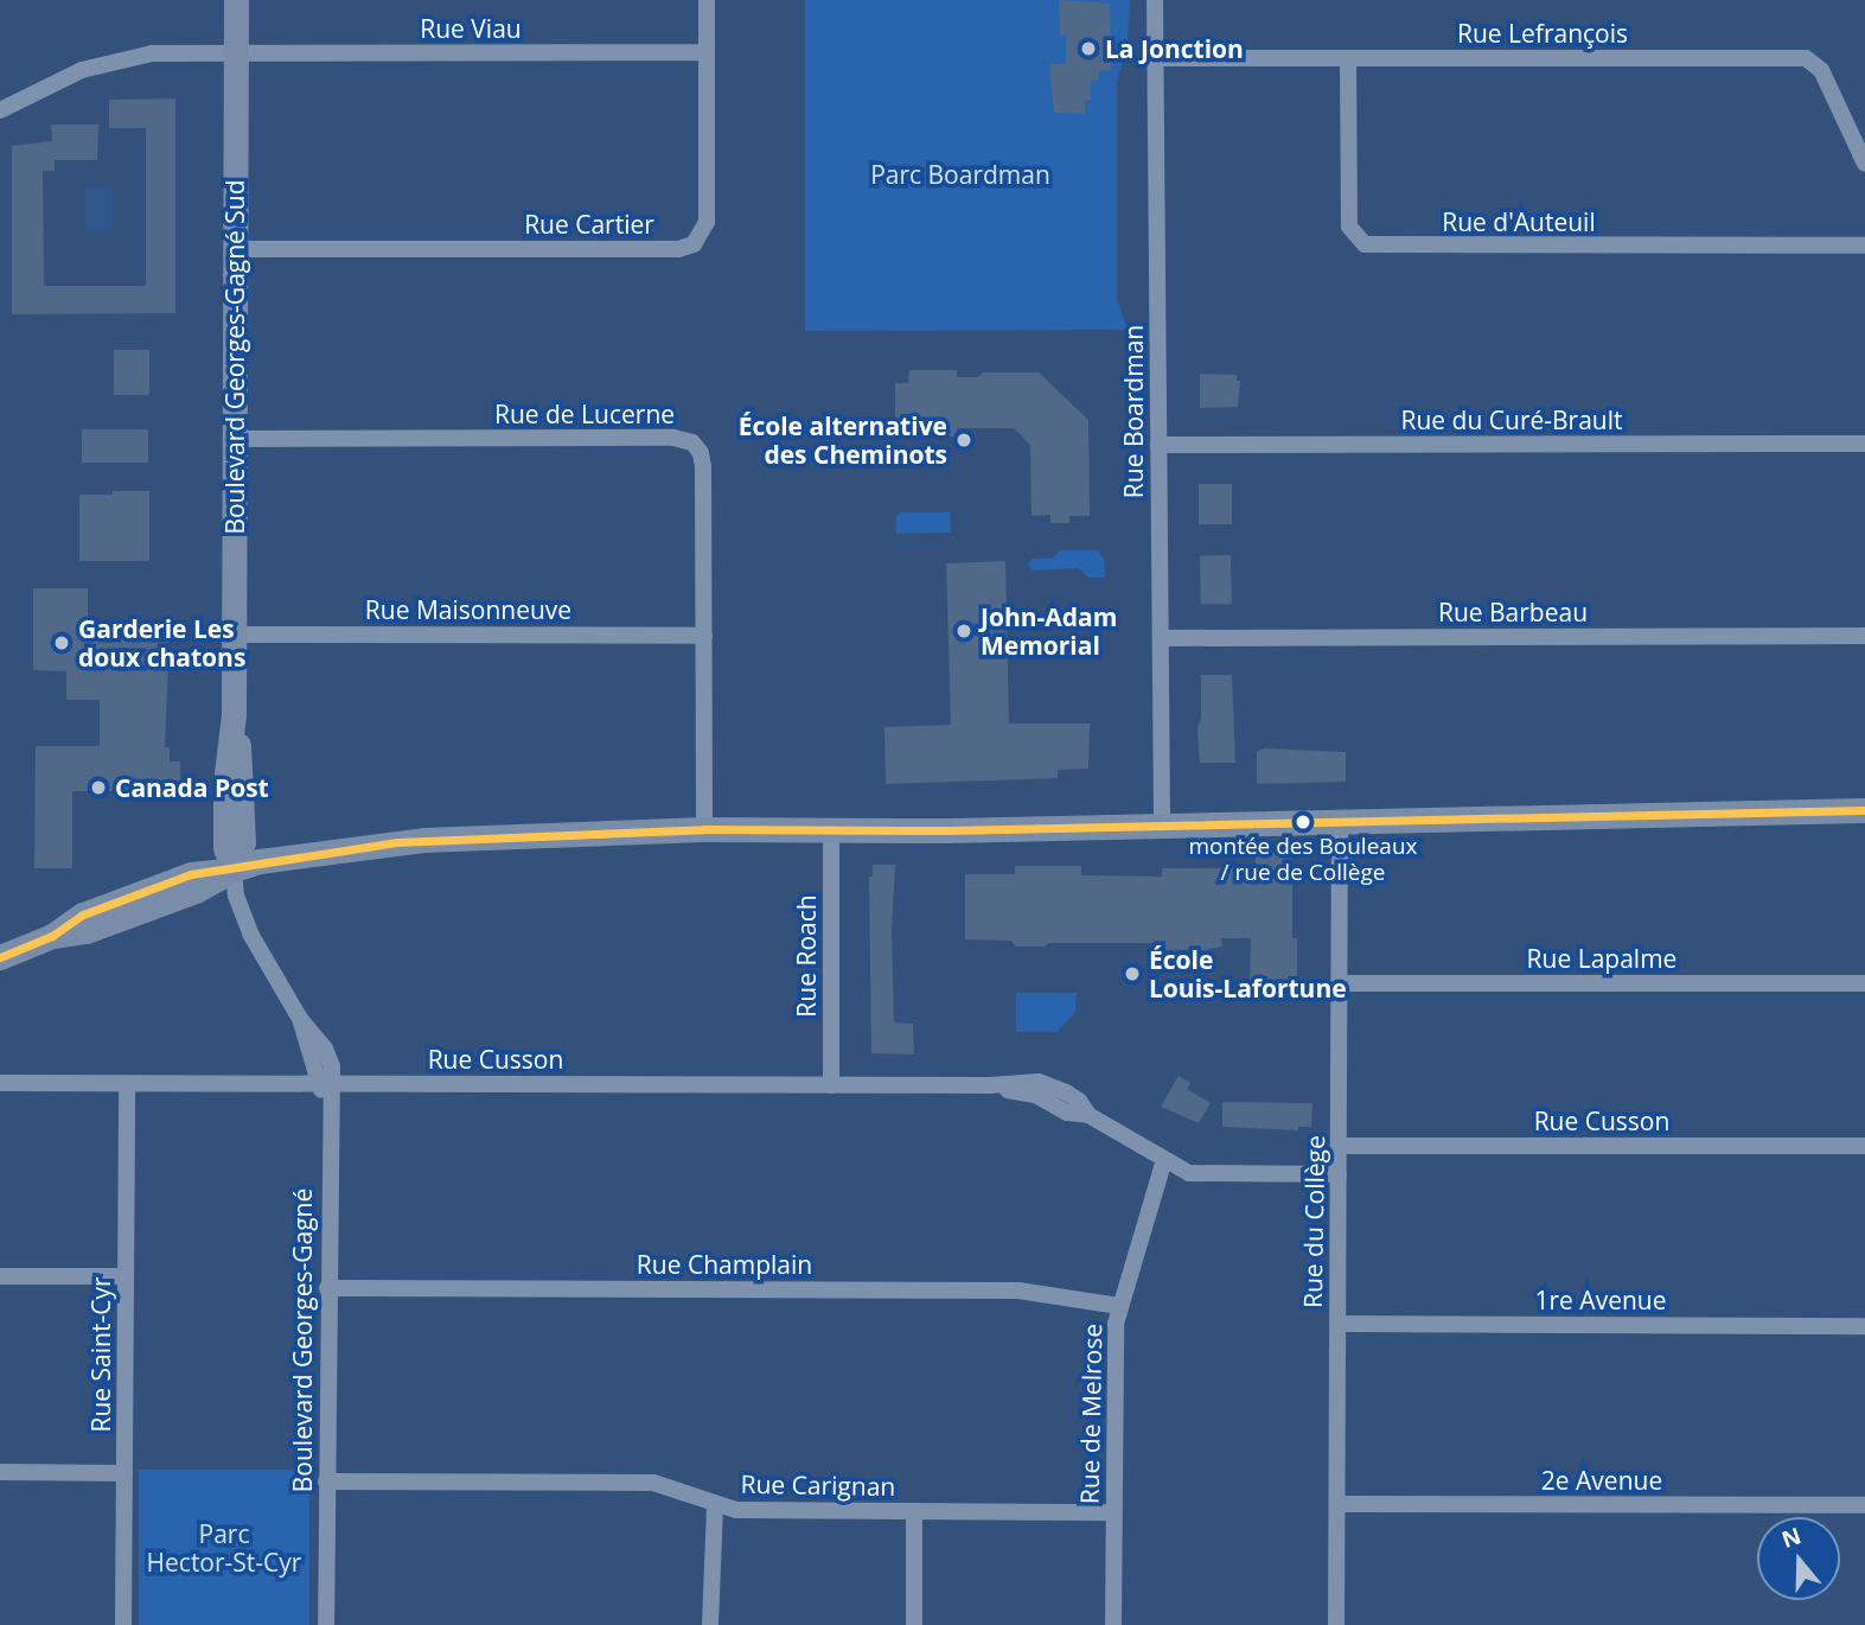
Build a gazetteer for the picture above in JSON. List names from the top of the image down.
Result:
{
  "streets": {
    "street": [
      "Rue Viau",
      "Rue Lefrançois",
      "Rue d'Auteuil",
      "Rue Cartier",
      "Boulevard Georges-Gagné Sud",
      "Rue Boardman",
      "Rue de Lucerne",
      "Rue du Curé-Brault",
      "Rue Maisonneuve",
      "Rue Barbeau",
      "Rue Roach",
      "Rue Lapalme",
      "Rue Cusson",
      "Rue du Collège",
      "Rue Champlain",
      "1re Avenue",
      "Boulevard Georges-Gagné",
      "Rue Saint-Cyr",
      "Rue de Melrose",
      "2e Avenue",
      "Rue Carignan"
    ]
  },
  "crossings": [
    ["Rue Viau", "Rue Cartier"],
    ["Rue Viau", "Boulevard Georges-Gagné Sud"],
    ["Rue Lefrançois", "Rue d'Auteuil"],
    ["Rue Lefrançois", "Rue Boardman"],
    ["Rue Cartier", "Boulevard Georges-Gagné Sud"],
    ["Boulevard Georges-Gagné Sud", "Rue de Lucerne"],
    ["Boulevard Georges-Gagné Sud", "Rue Maisonneuve"],
    ["Boulevard Georges-Gagné Sud", "Boulevard Georges-Gagné"],
    ["Rue Boardman", "Rue du Curé-Brault"],
    ["Rue Boardman", "Rue Barbeau"],
    ["Rue de Lucerne", "Rue Maisonneuve"],
    ["Rue Roach", "Rue Cusson"],
    ["Rue Lapalme", "Rue du Collège"],
    ["Rue Cusson", "Rue du Collège"],
    ["Rue Cusson", "Boulevard Georges-Gagné"],
    ["Rue Cusson", "Rue Saint-Cyr"],
    ["Rue Cusson", "Rue de Melrose"],
    ["Rue du Collège", "1re Avenue"],
    ["Rue du Collège", "2e Avenue"],
    ["Rue Champlain", "Boulevard Georges-Gagné"],
    ["Rue Champlain", "Rue de Melrose"],
    ["Boulevard Georges-Gagné", "Rue Carignan"],
    ["Rue de Melrose", "Rue Carignan"]
  ],
  "parks": ["Parc Boardman", "Parc Hector-St-Cyr"],
  "places": [
    "La Jonction",
    "École alternative des Cheminots",
    "John-Adam Memorial",
    "Garderie Les doux chatons",
    "Canada Post",
    "montée des Bouleaux / rue de Collège",
    "École Louis-Lafortune"
  ],
  "north": "top"
}
